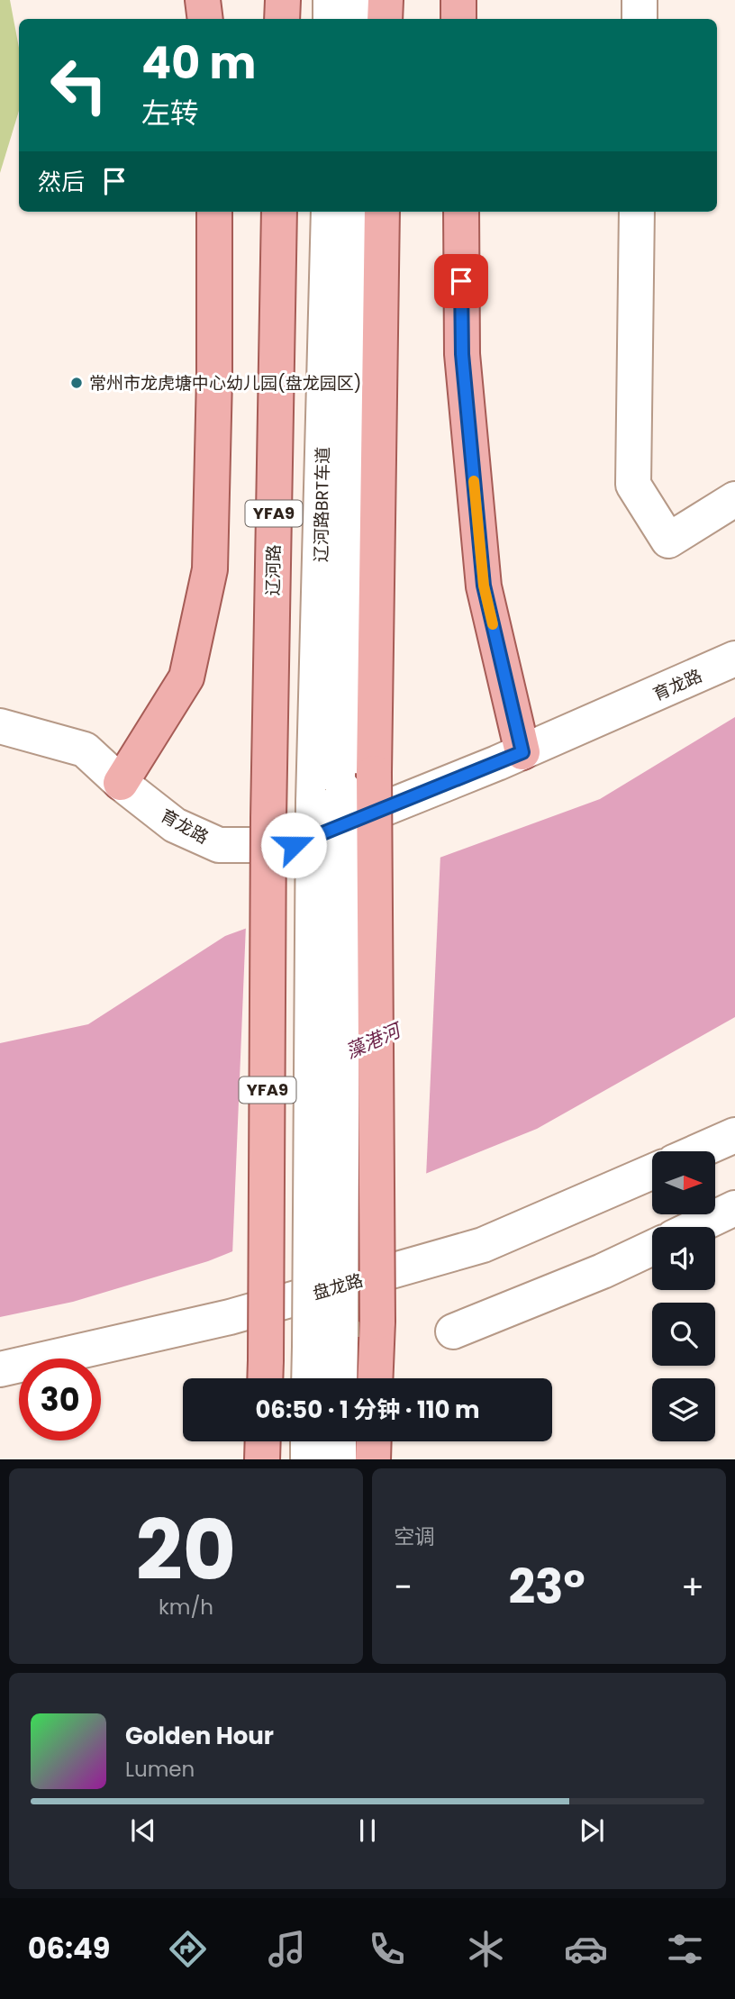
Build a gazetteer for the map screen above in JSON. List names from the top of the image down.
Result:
{
  "streets": {
    "main road": ["YFA9", "辽河路"],
    "street": ["辽河路BRT车道", "育龙路", "盘龙路"]
  },
  "water": ["藻港河"],
  "places": ["常州市龙虎塘中心幼儿园(盘龙园区)"],
  "north": "right",
  "page": {
    "turn": ["40 m", "左转"],
    "then": "然后",
    "limit": "30",
    "trip": "06:50 · 1 分钟 · 110 m",
    "tile": [
      ["20", "km/h"],
      "空调"
    ],
    "heat": ["−", "23°", "+"],
    "song": ["Golden Hour", "Lumen"],
    "tabs": "06:49"
  }
}
